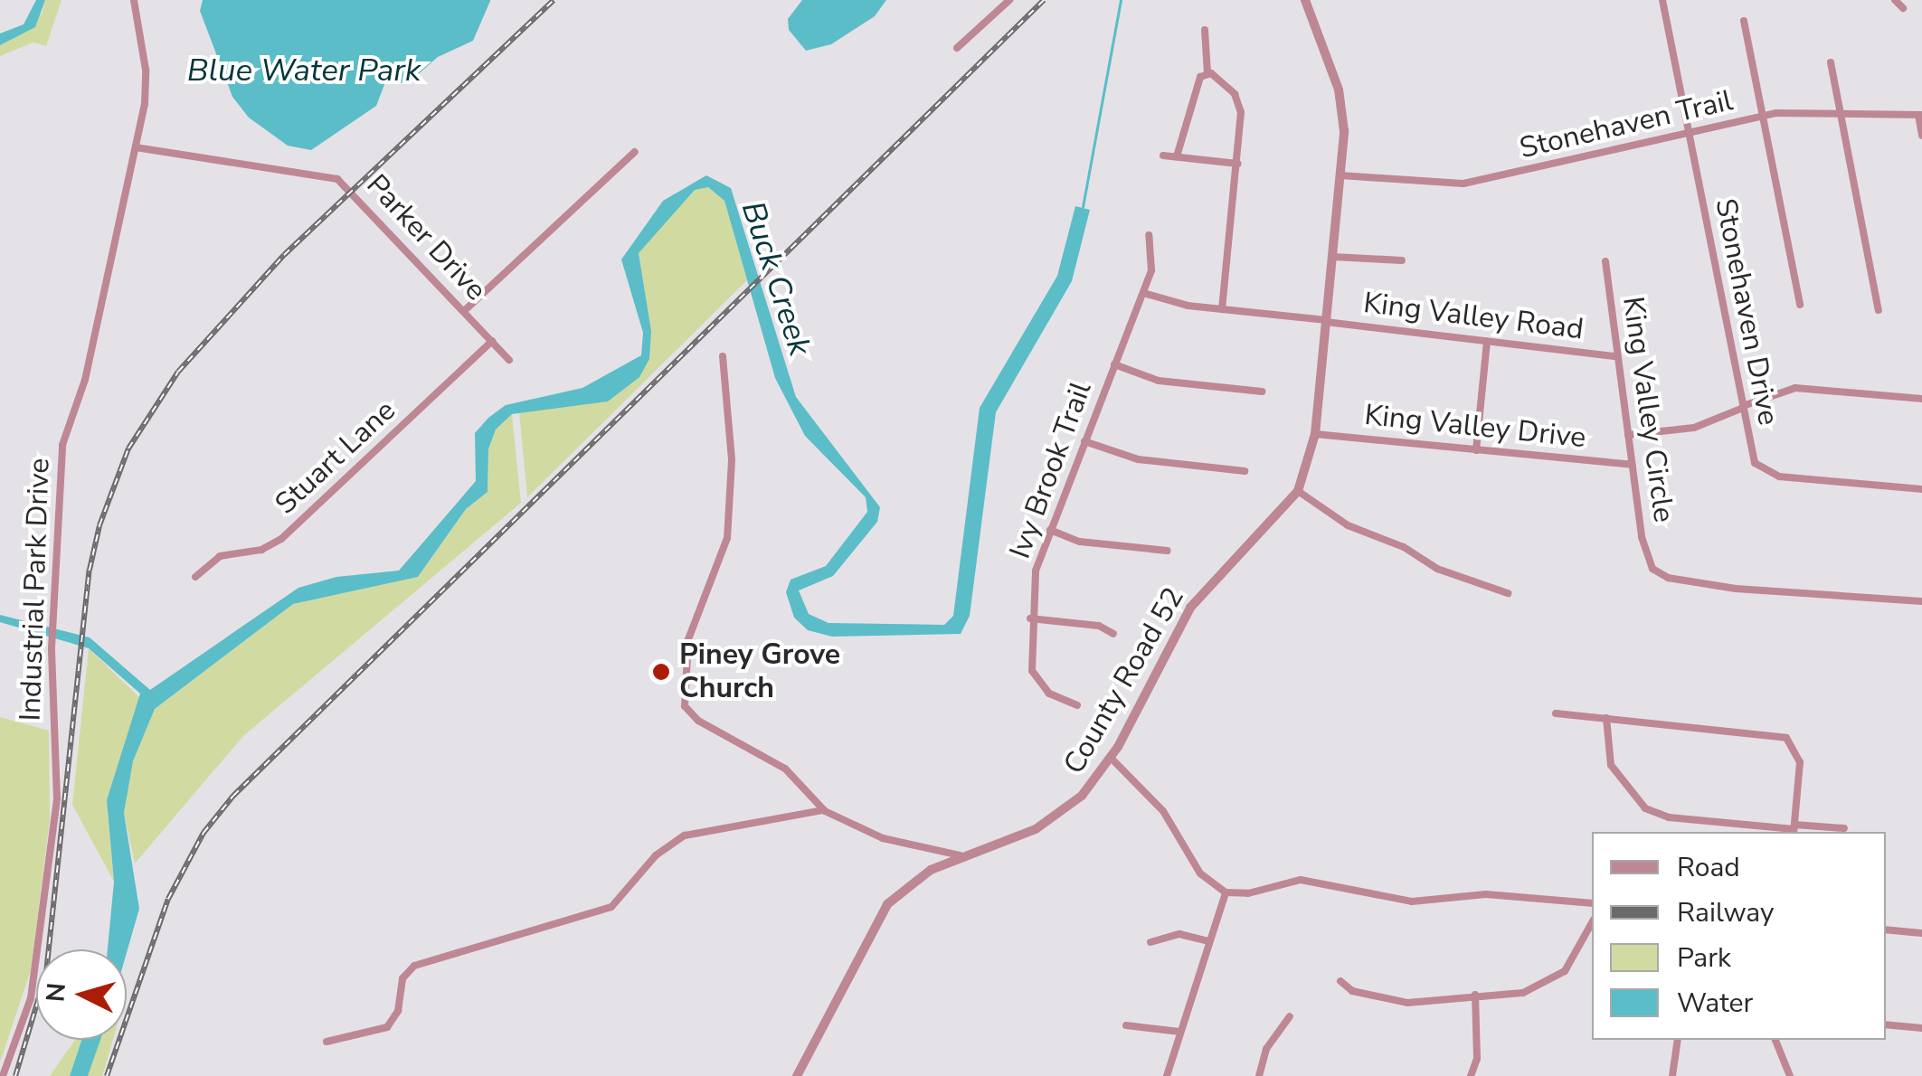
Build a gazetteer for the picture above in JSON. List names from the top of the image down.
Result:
{
  "streets": {
    "street": [
      "Stonehaven Trail",
      "Parker Drive",
      "Stonehaven Drive",
      "King Valley Road",
      "King Valley Circle",
      "King Valley Drive",
      "Stuart Lane",
      "Ivy Brook Trail",
      "Industrial Park Drive",
      "County Road 52"
    ]
  },
  "crossings": [
    ["Stonehaven Trail", "Stonehaven Drive"],
    ["Stonehaven Trail", "County Road 52"],
    ["Parker Drive", "Stuart Lane"],
    ["Parker Drive", "Industrial Park Drive"],
    ["King Valley Road", "King Valley Circle"],
    ["King Valley Road", "Ivy Brook Trail"],
    ["King Valley Road", "County Road 52"],
    ["King Valley Circle", "King Valley Drive"],
    ["King Valley Drive", "County Road 52"]
  ],
  "water": ["Blue Water Park", "Buck Creek"],
  "places": ["Piney Grove Church"],
  "legend": [
    "Road",
    "Railway",
    "Park",
    "Water"
  ],
  "north": "left"
}
